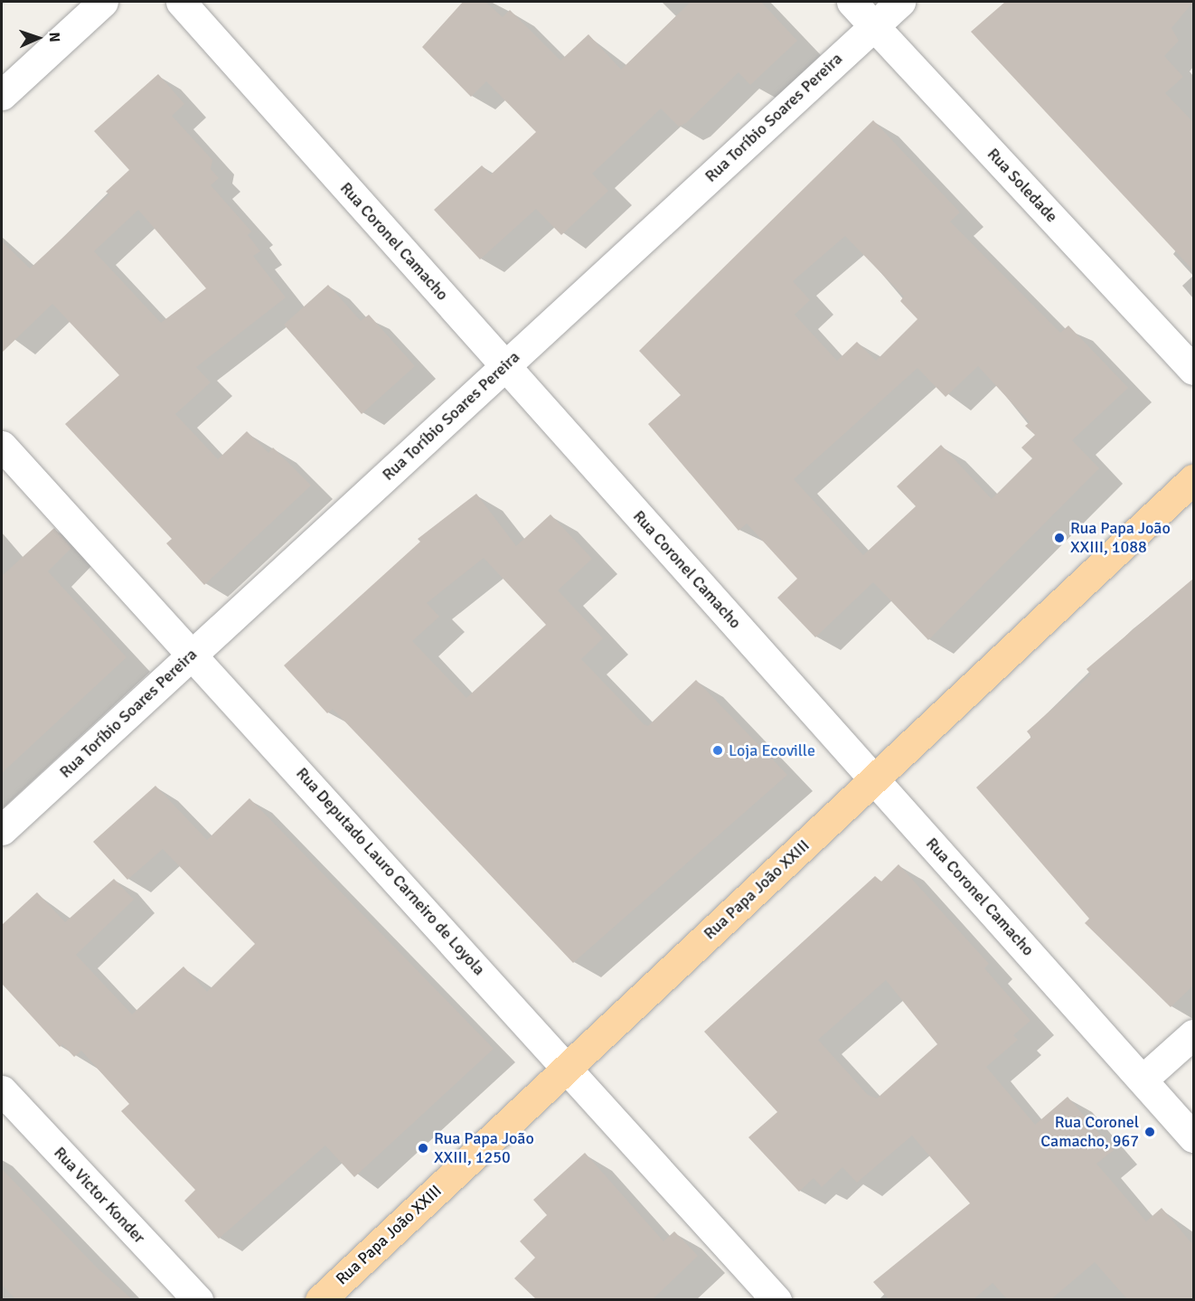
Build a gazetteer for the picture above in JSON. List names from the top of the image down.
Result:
{
  "streets": {
    "main road": ["Rua Papa João XXIII"],
    "street": [
      "Rua Toríbio Soares Pereira",
      "Rua Soledade",
      "Rua Coronel Camacho",
      "Rua Deputado Lauro Carneiro de Loyola",
      "Rua Victor Konder"
    ]
  },
  "crossings": [
    ["Rua Toríbio Soares Pereira", "Rua Soledade"],
    ["Rua Toríbio Soares Pereira", "Rua Coronel Camacho"],
    ["Rua Toríbio Soares Pereira", "Rua Deputado Lauro Carneiro de Loyola"],
    ["Rua Coronel Camacho", "Rua Papa João XXIII"],
    ["Rua Deputado Lauro Carneiro de Loyola", "Rua Papa João XXIII"]
  ],
  "places": [
    "Rua Papa João XXIII, 1088",
    "Loja Ecoville",
    "Rua Coronel Camacho, 967",
    "Rua Papa João XXIII, 1250"
  ],
  "north": "right"
}
